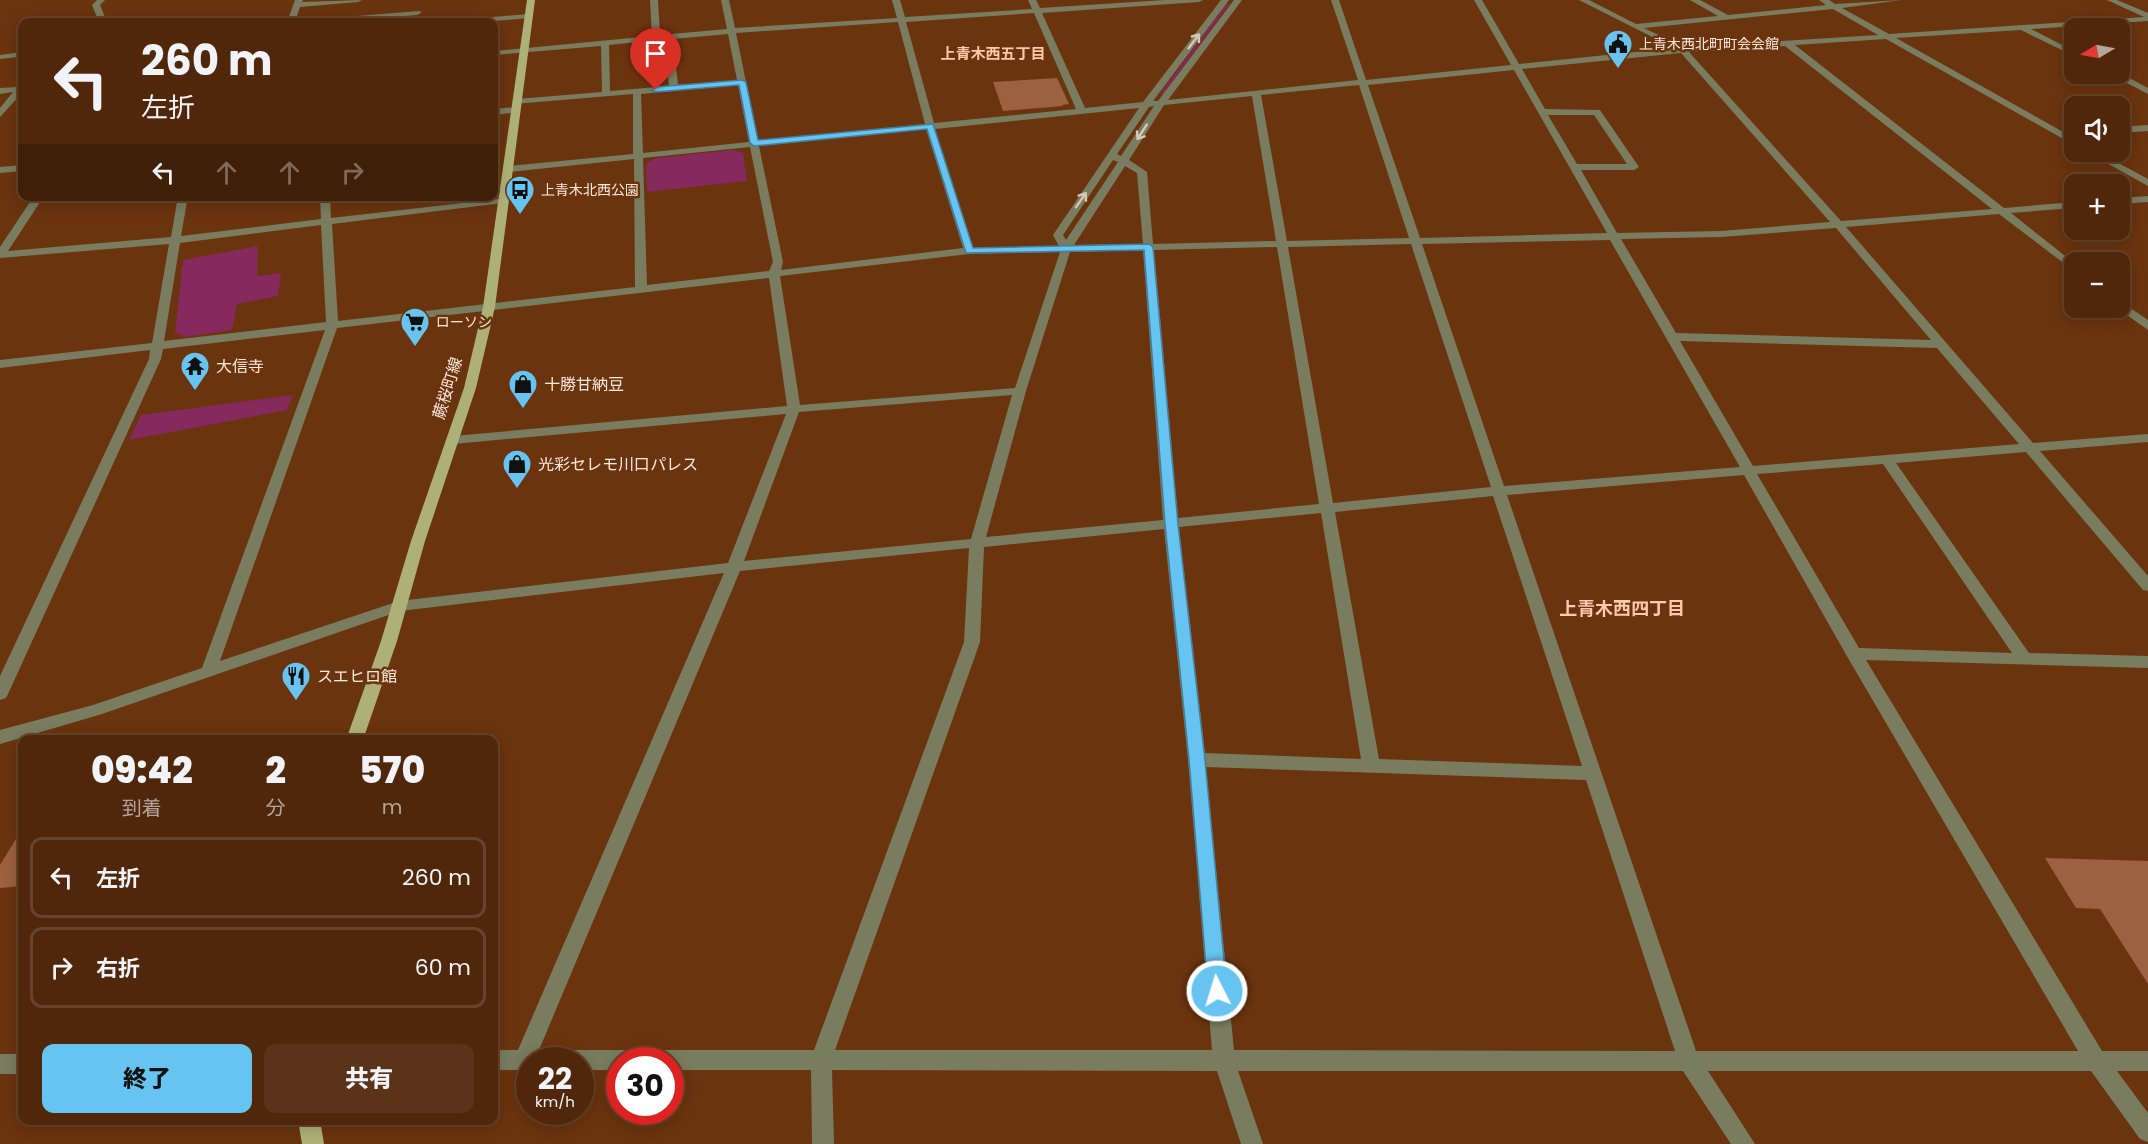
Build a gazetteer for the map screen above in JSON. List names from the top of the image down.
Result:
{
  "streets": {
    "main road": ["蕨桜町線"]
  },
  "districts": ["上青木西五丁目", "上青木西四丁目"],
  "places": {
    "public building": ["上青木西北町町会会館"],
    "bus stop": ["上青木北西公園"],
    "supermarket": ["ローソン"],
    "temple": ["大信寺"],
    "shop": ["十勝甘納豆", "光彩セレモ川口パレス"],
    "restaurant": ["スエヒロ館"]
  },
  "north": "left",
  "page": {
    "map_buttons": ["+", "−"],
    "turn": ["260 m", "左折"],
    "eta": [
      "09:42",
      "到着",
      "2",
      "分",
      "570",
      "m"
    ],
    "list": [
      {
        "name": "左折",
        "value": "260 m"
      },
      {
        "name": "右折",
        "value": "60 m"
      }
    ],
    "buttons": ["終了", "共有"],
    "speed": "22 km/h",
    "limit": "30"
  }
}
